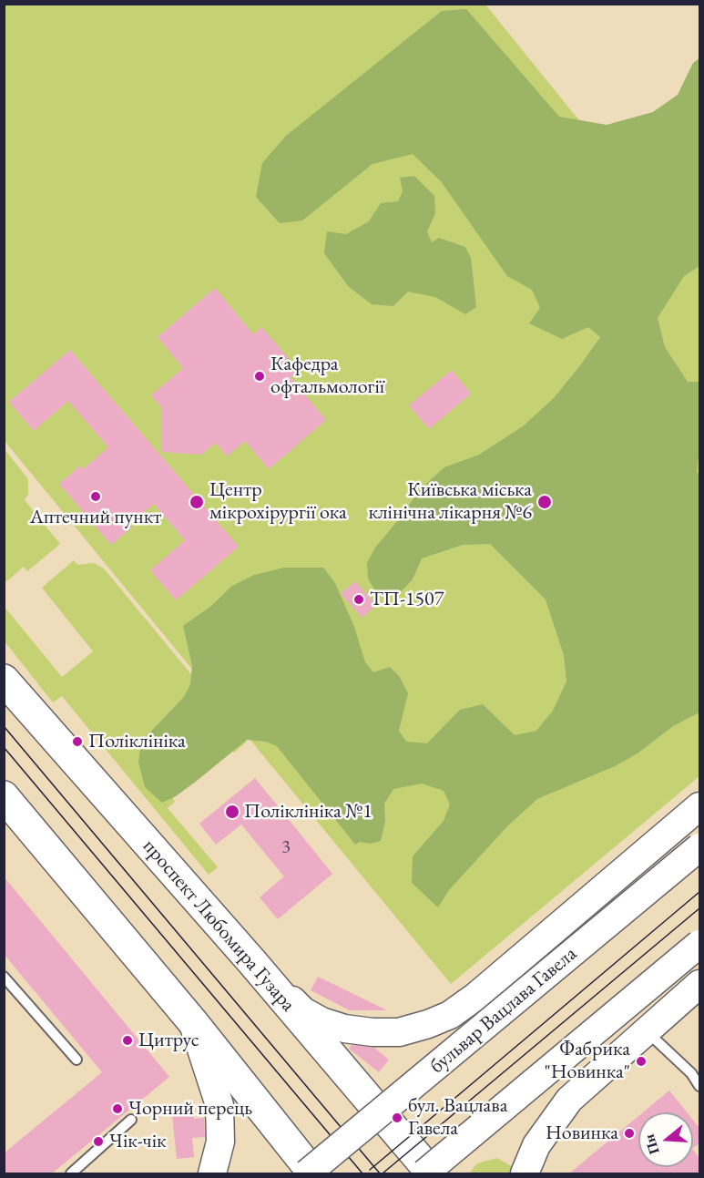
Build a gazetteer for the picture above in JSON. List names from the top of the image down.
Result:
{
  "streets": {
    "main road": ["проспект Любомира Гузара", "бульвар Вацлава Гавела"]
  },
  "places": [
    "Кафедра офтальмології",
    "Аптечний пункт",
    "Центр мікрохірургії ока",
    "Київська міська клінічна лікарня №6",
    "ТП-1507",
    "Поліклініка",
    "Поліклініка №1",
    "Цитрус",
    "Фабрика \"Новинка\"",
    "Чорний перець",
    "бул. Вацлава Гавела",
    "Новинка",
    "Чік-чік"
  ],
  "house_numbers": ["3"],
  "north": "left"
}
